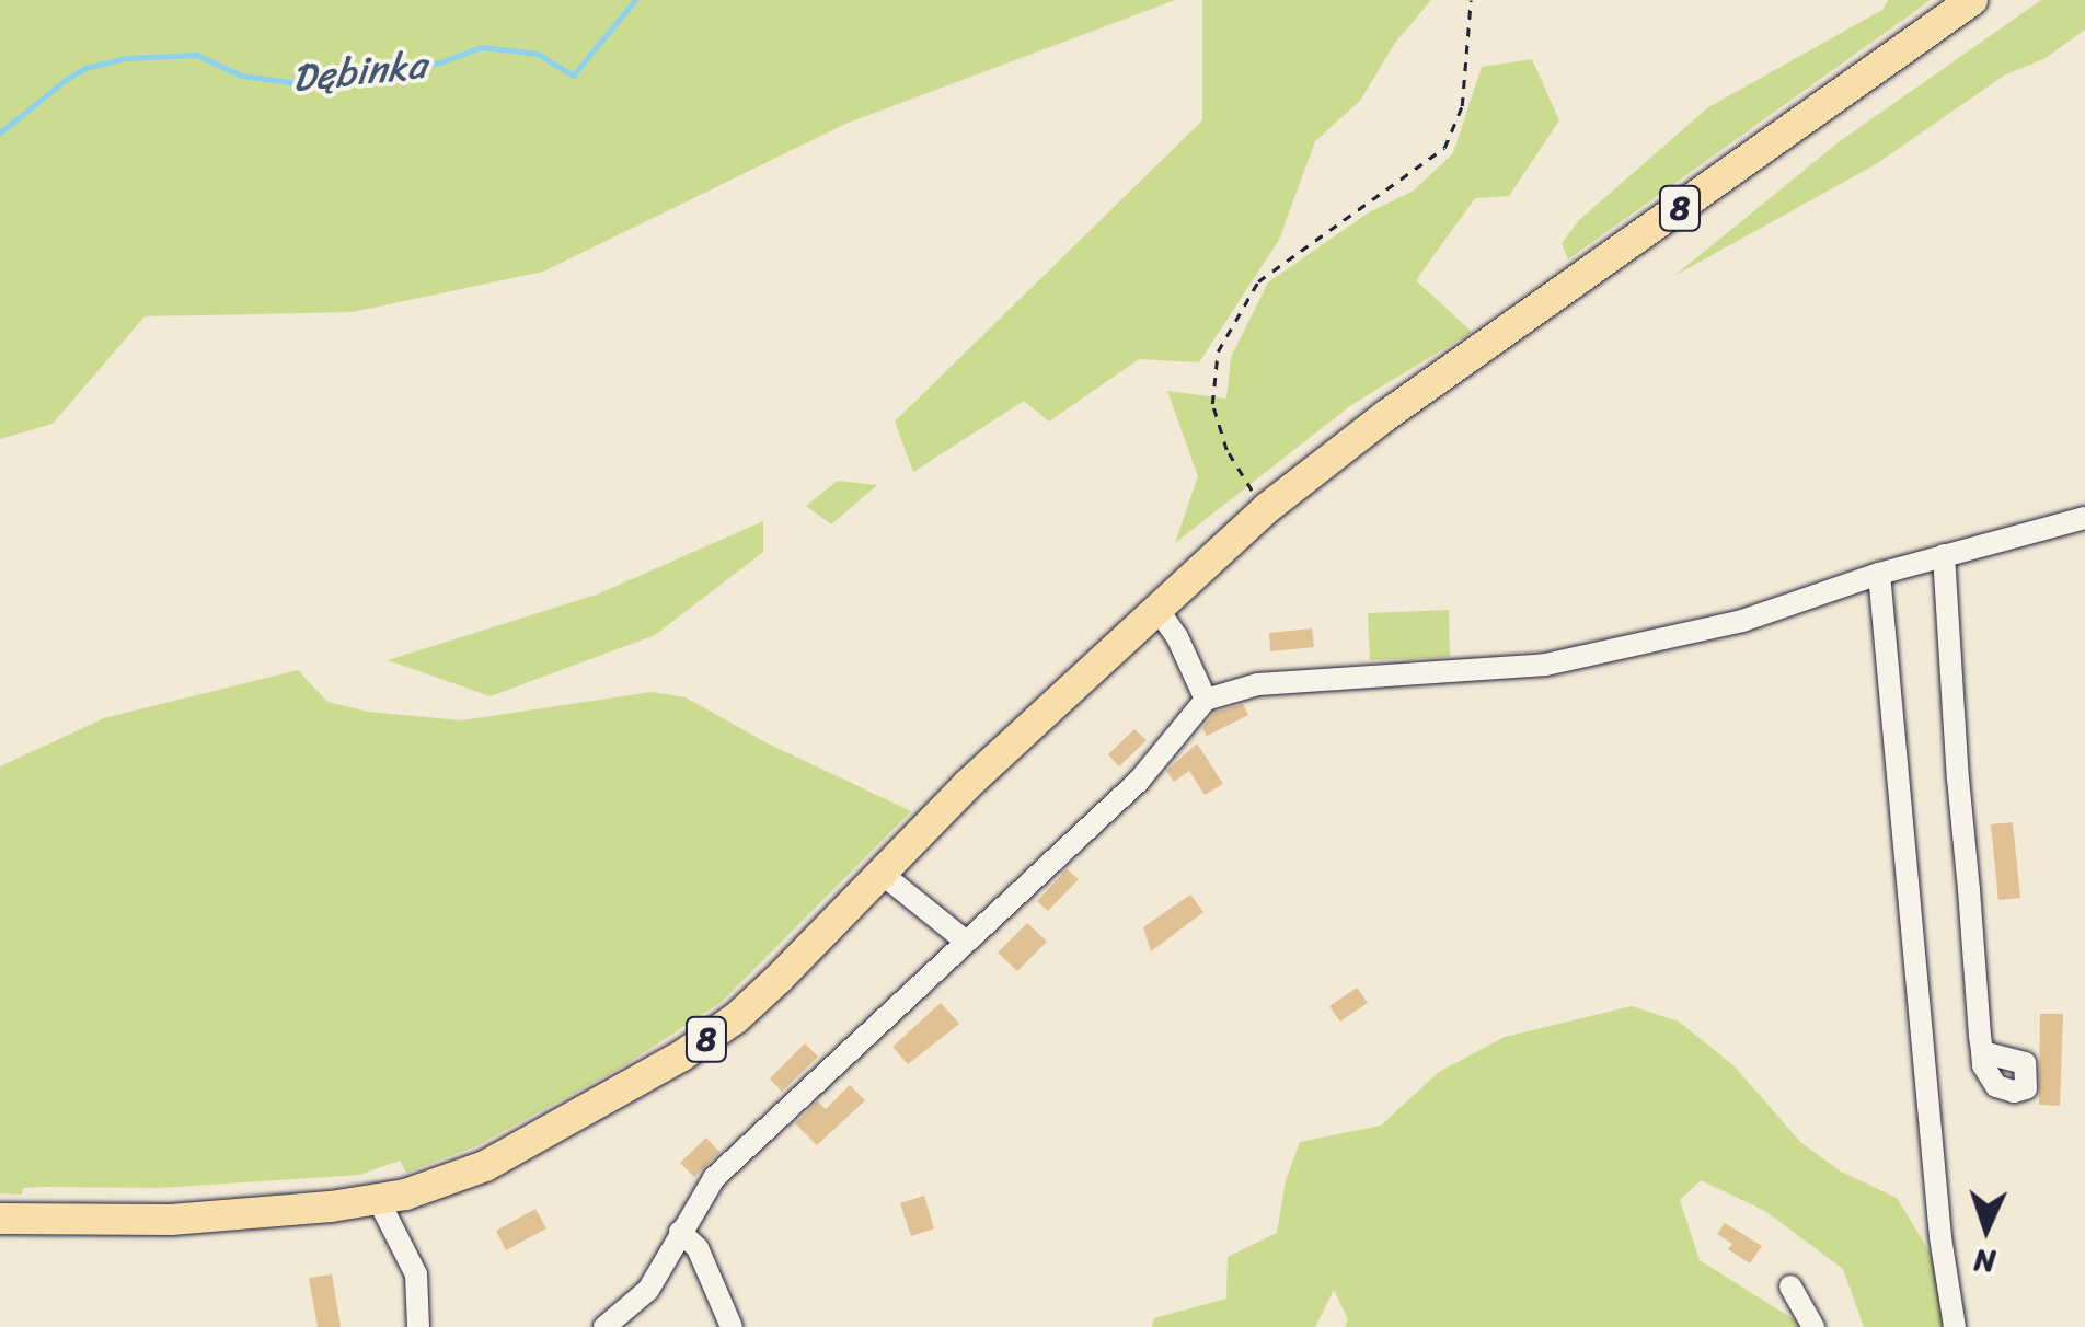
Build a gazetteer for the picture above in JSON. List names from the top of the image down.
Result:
{
  "streets": {
    "highway": ["8"]
  },
  "water": ["Dębinka"],
  "north": "bottom"
}
